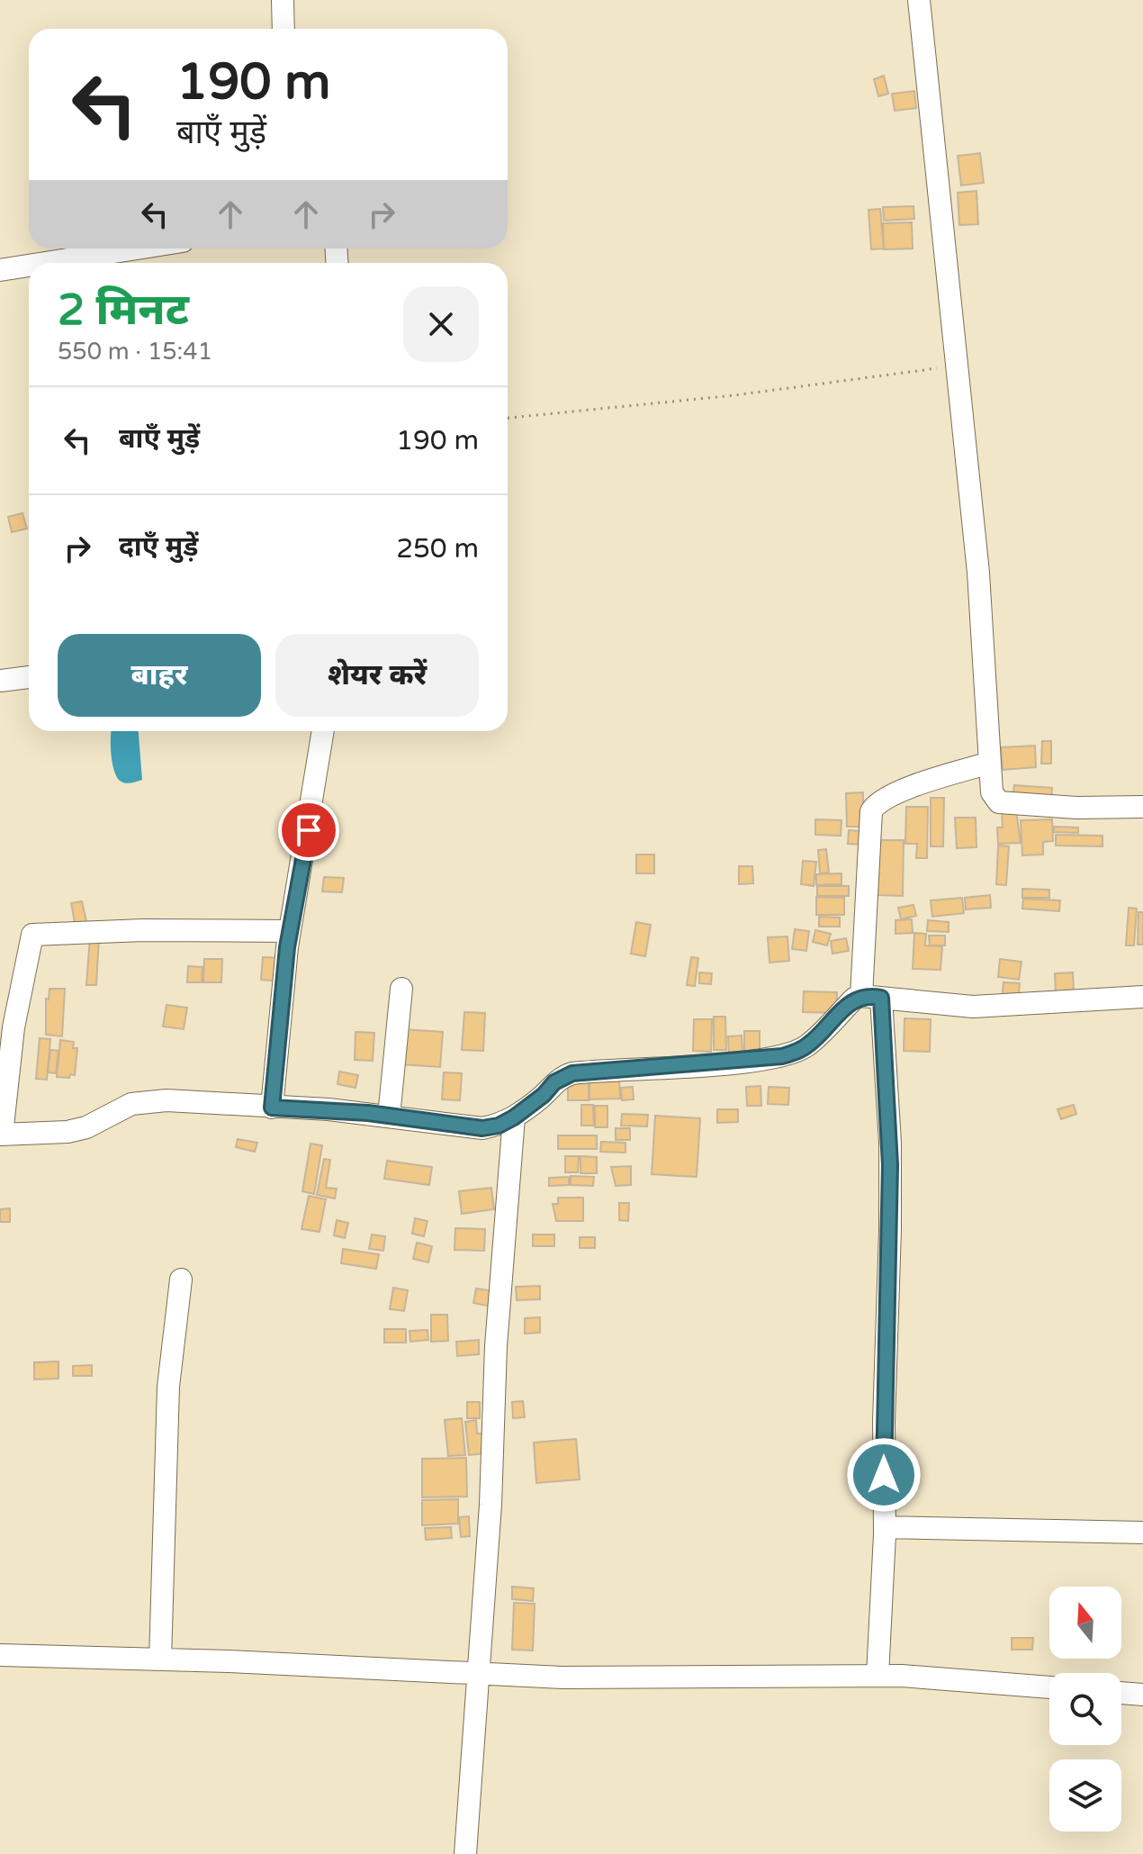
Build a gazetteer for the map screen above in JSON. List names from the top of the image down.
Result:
{
  "north": "top",
  "page": {
    "turn": ["190 m", "बाएँ मुड़ें"],
    "heading": ["2 मिनट", "550 m · 15:41"],
    "list": [
      {
        "name": "बाएँ मुड़ें",
        "value": "190 m"
      },
      {
        "name": "दाएँ मुड़ें",
        "value": "250 m"
      }
    ],
    "buttons": ["बाहर", "शेयर करें"]
  }
}
